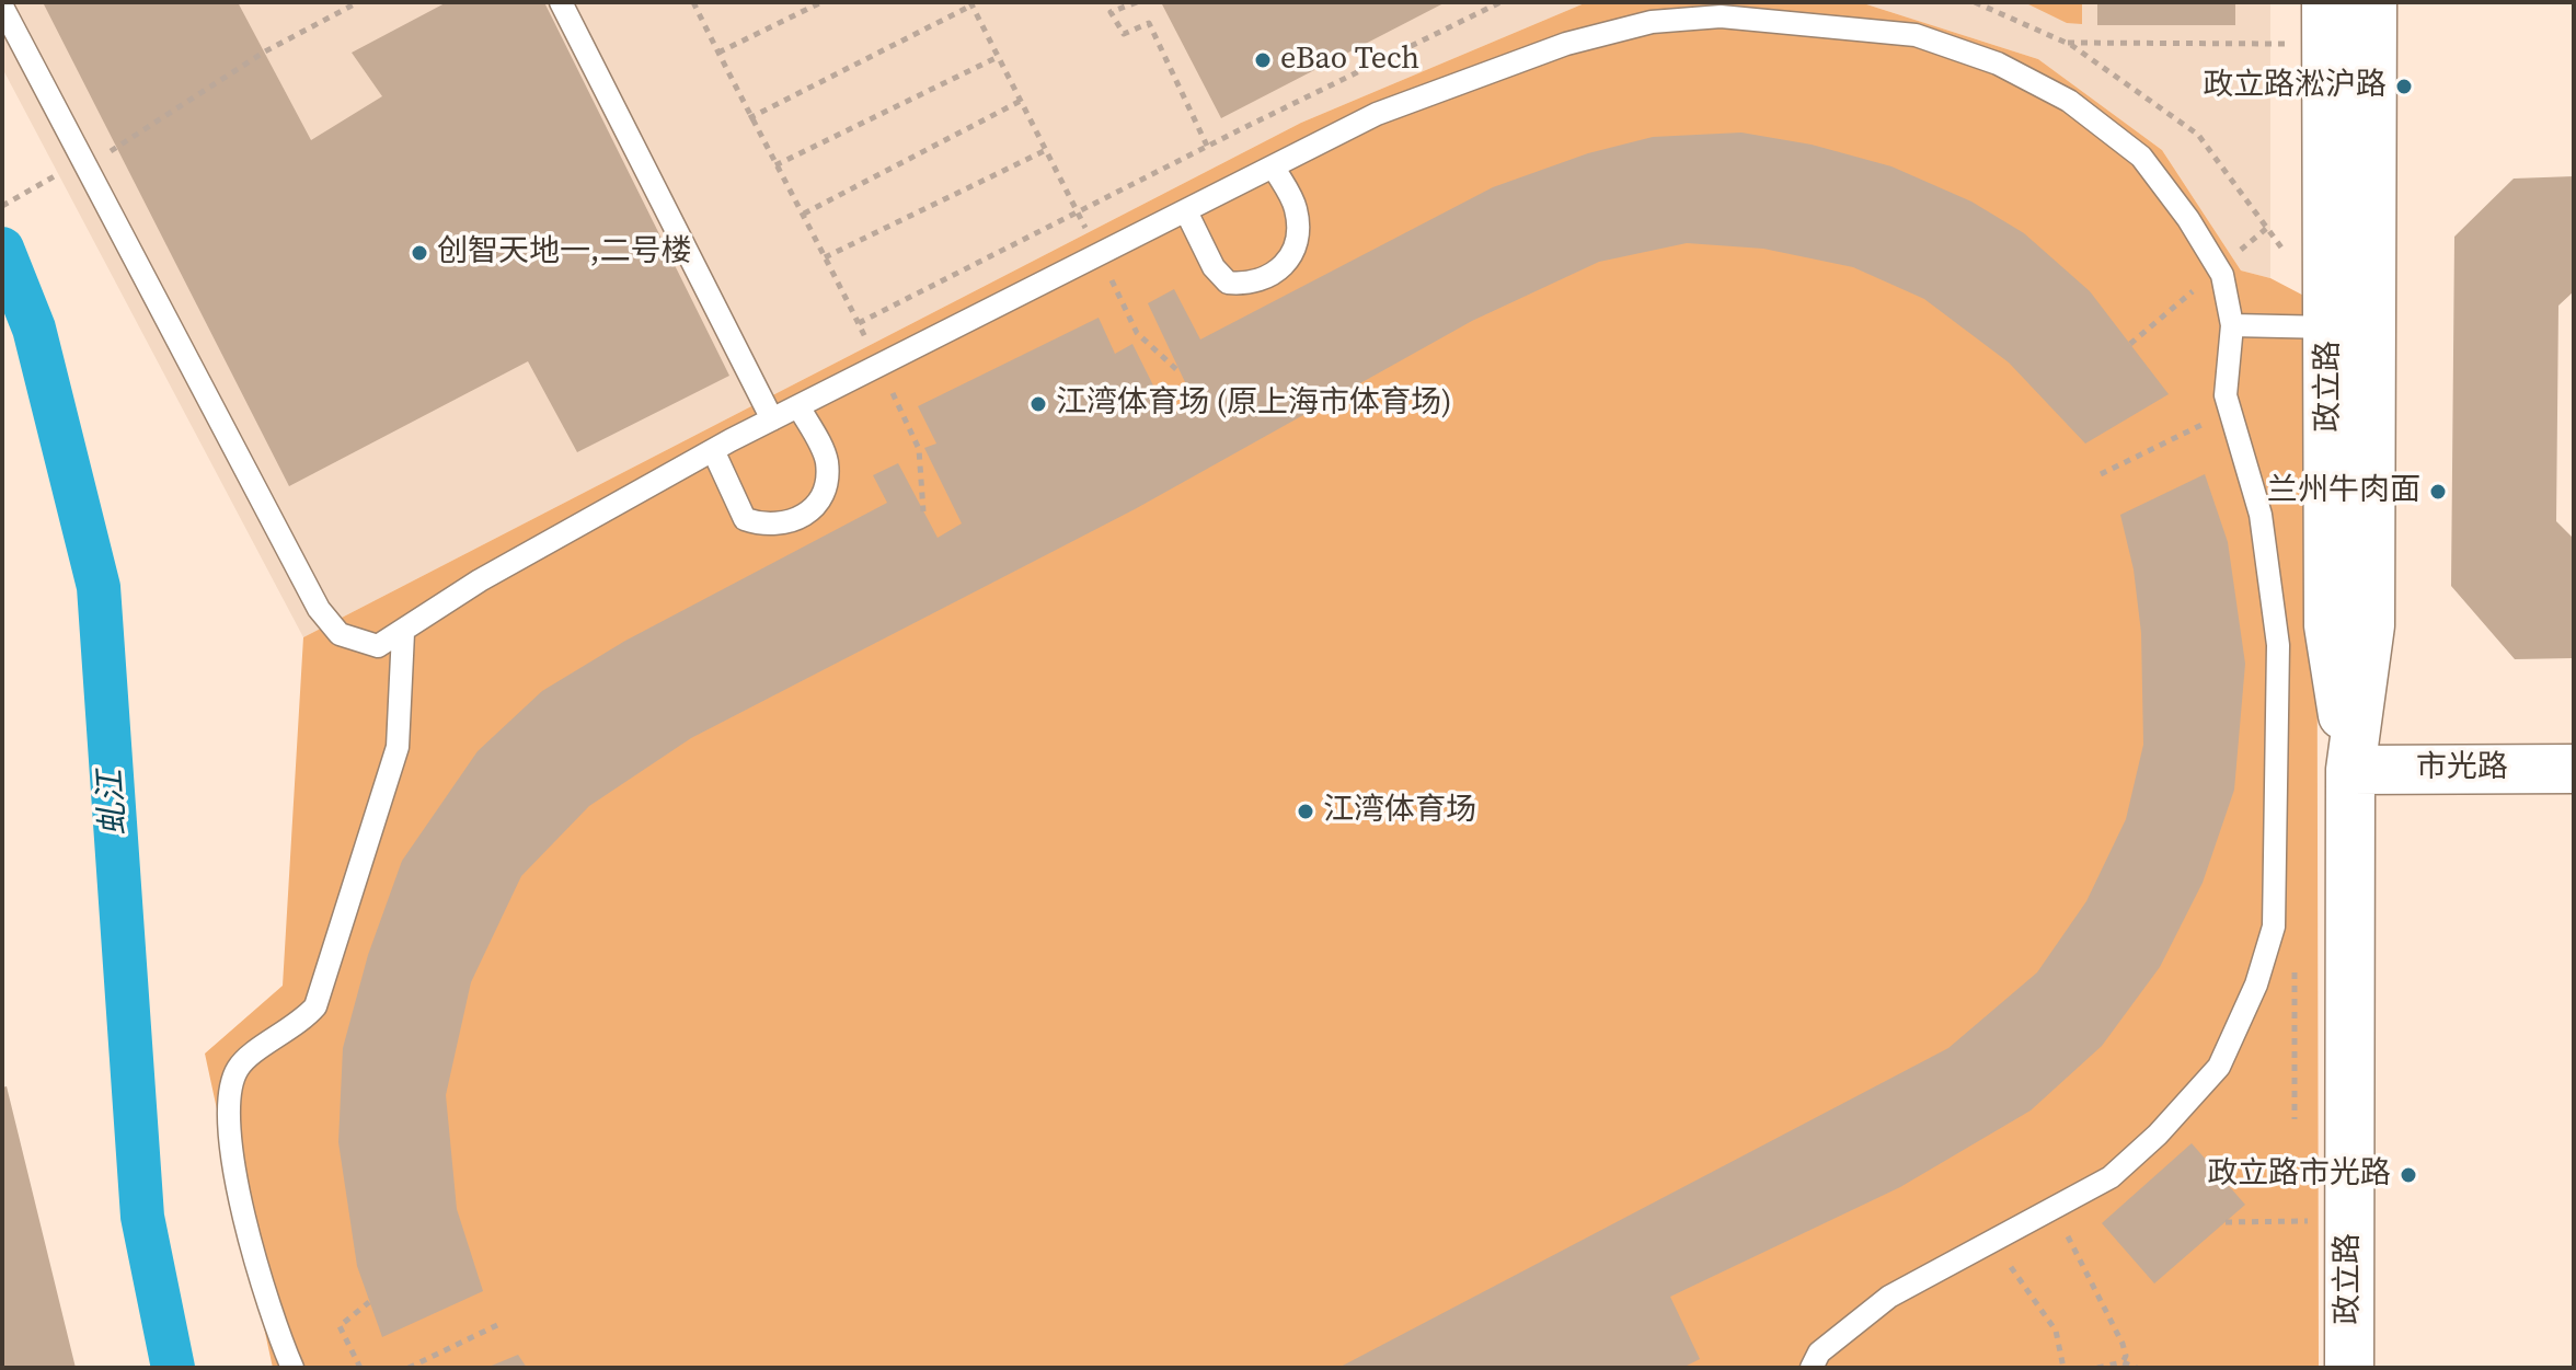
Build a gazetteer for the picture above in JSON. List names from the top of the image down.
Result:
{
  "streets": {
    "main road": ["政立路", "市光路"]
  },
  "crossings": [
    ["政立路", "市光路"]
  ],
  "water": ["虬江"],
  "places": [
    "eBao Tech",
    "政立路淞沪路",
    "创智天地一,二号楼",
    "江湾体育场 (原上海市体育场)",
    "兰州牛肉面",
    "江湾体育场",
    "政立路市光路"
  ]
}
